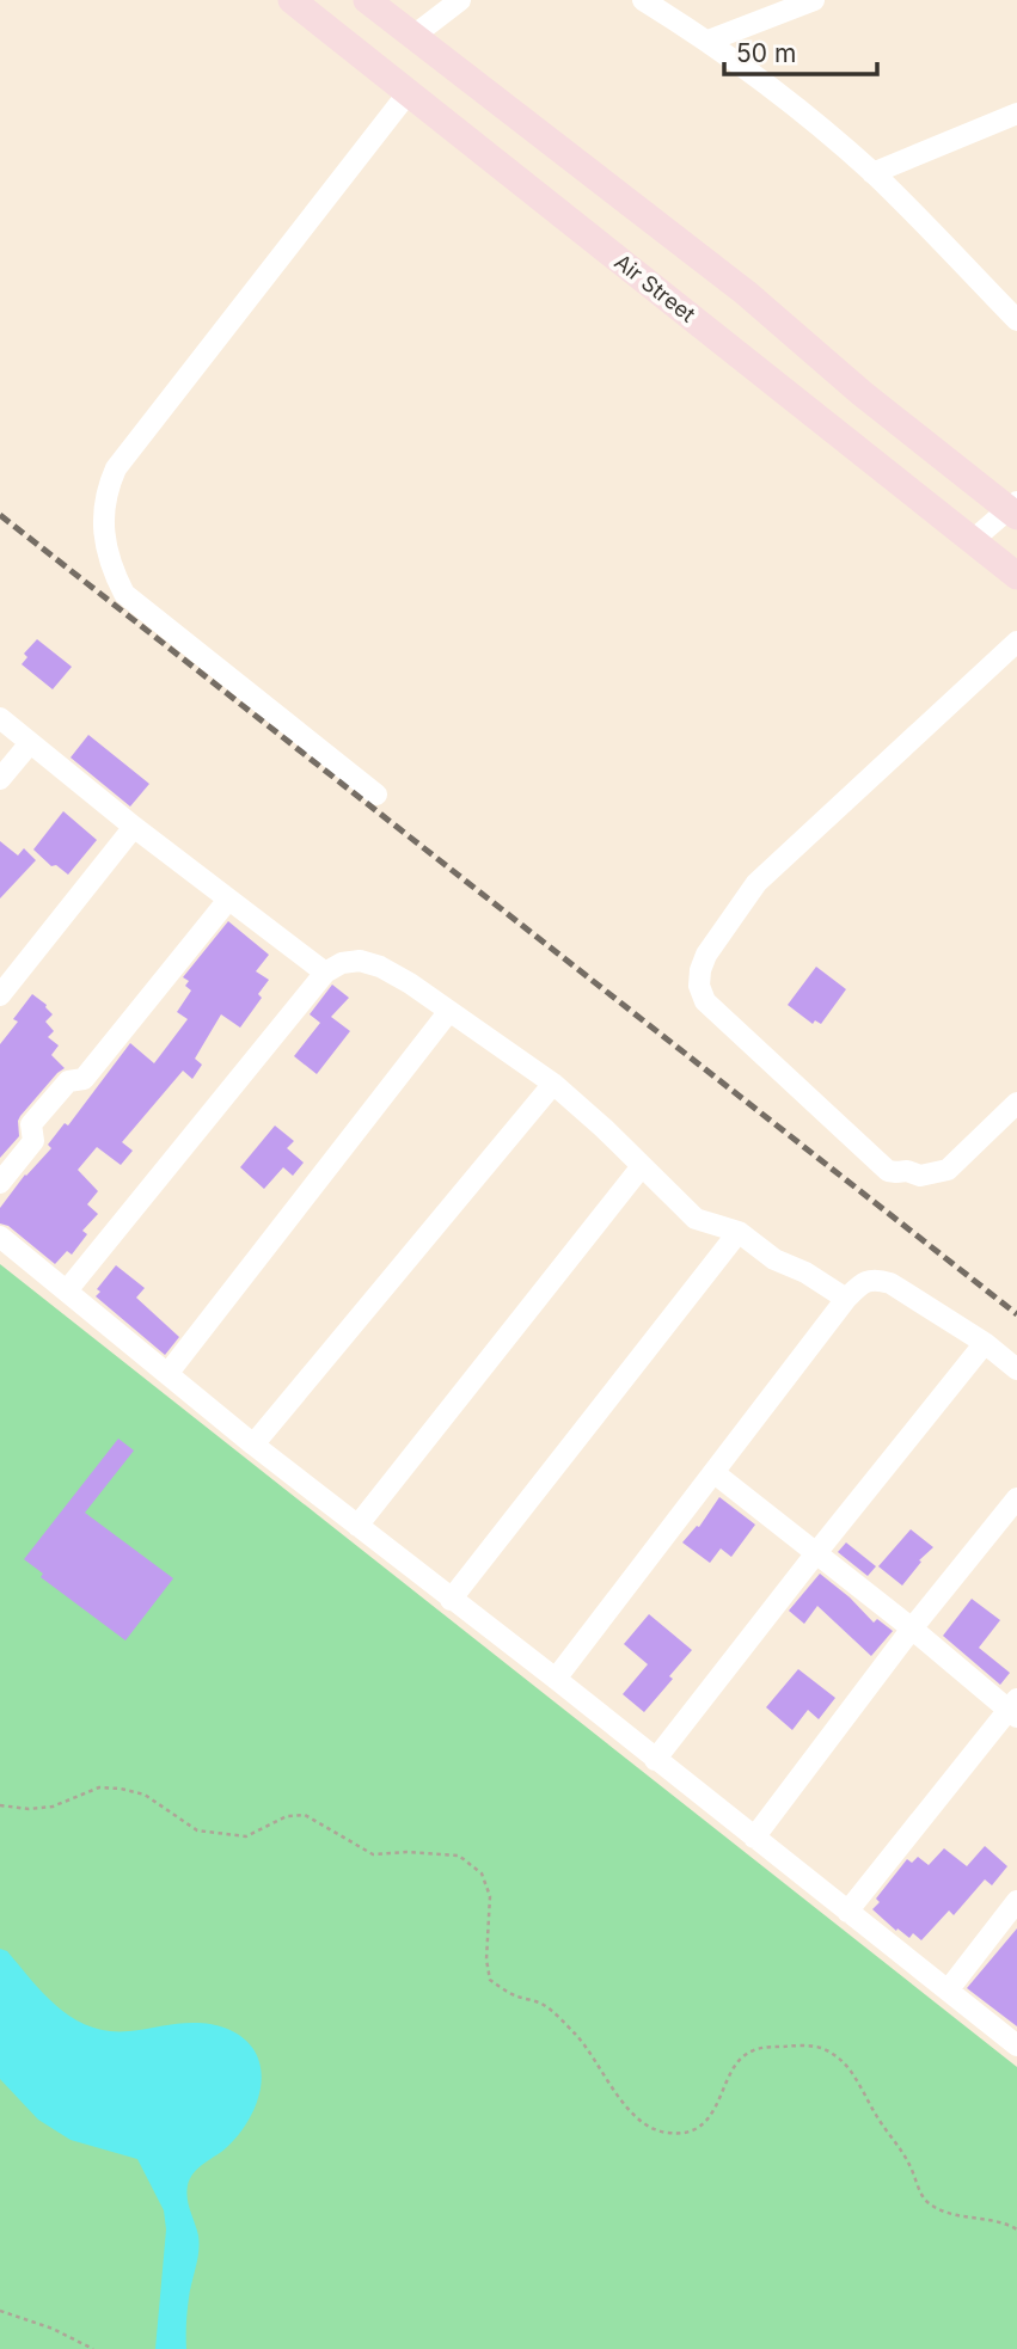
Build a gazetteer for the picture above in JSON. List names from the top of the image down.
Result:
{
  "streets": {
    "main road": ["Air Street"]
  },
  "scale_bar": "50 m"
}
